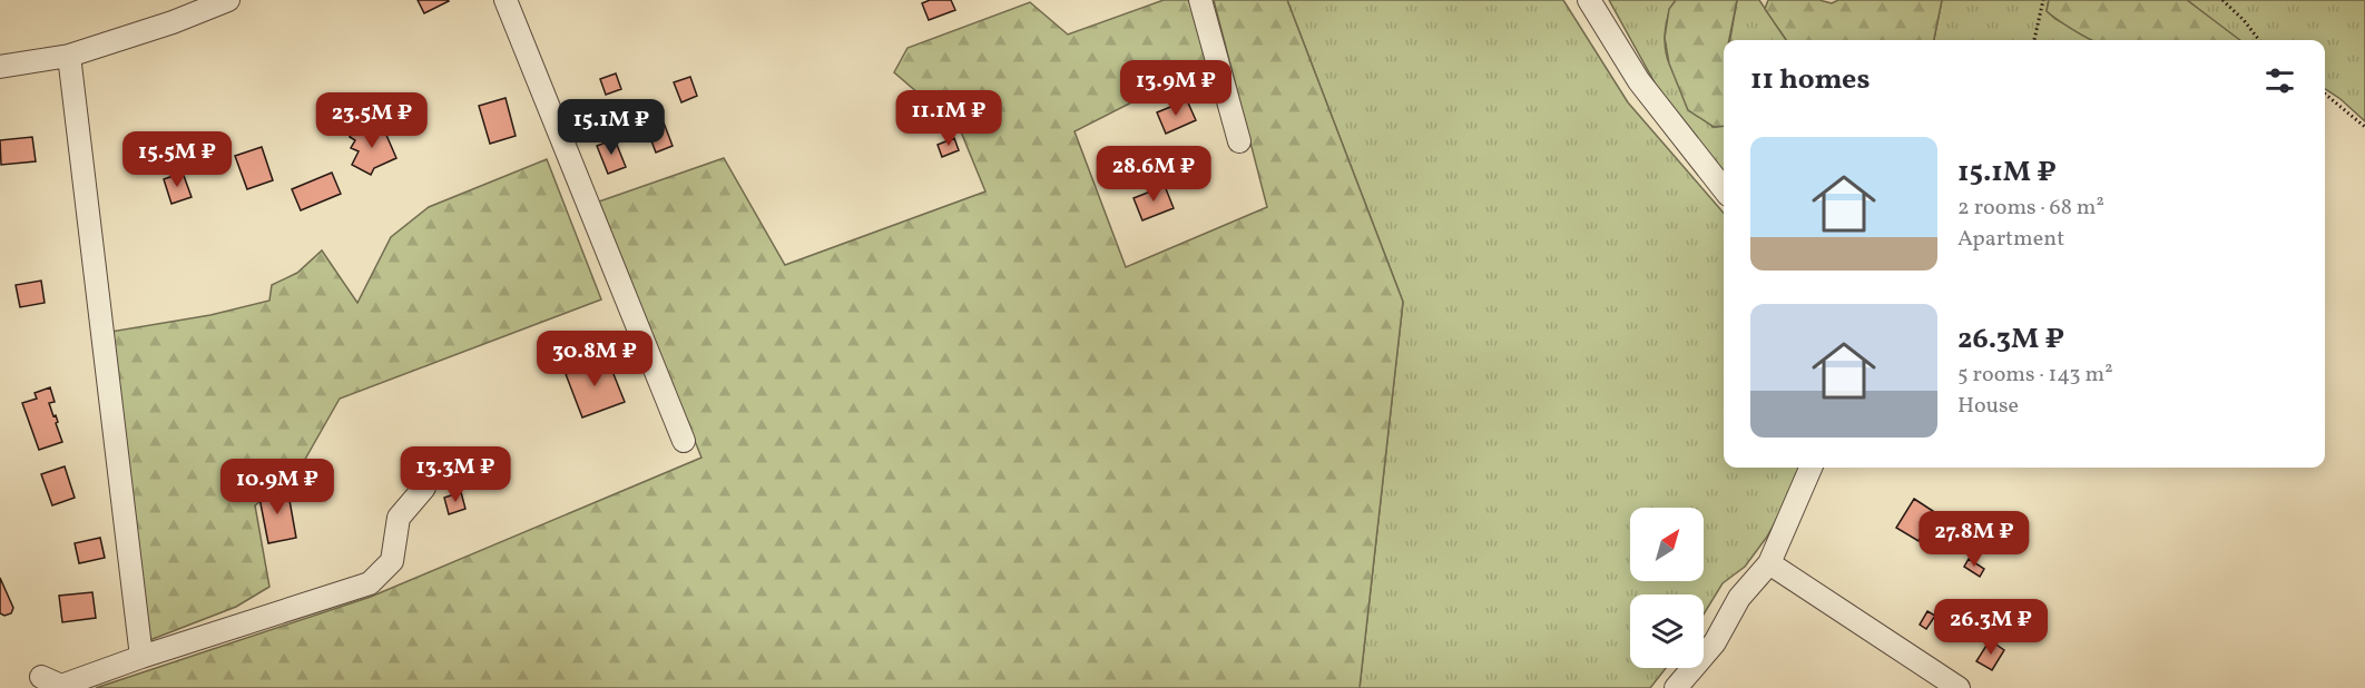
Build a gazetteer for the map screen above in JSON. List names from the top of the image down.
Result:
{
  "north": "top right",
  "page": {
    "heading": "11 homes",
    "price": [
      "13.9M ₽",
      "11.1M ₽",
      "23.5M ₽",
      "15.1M ₽",
      "15.5M ₽",
      "28.6M ₽",
      "30.8M ₽",
      "13.3M ₽",
      "10.9M ₽",
      "27.8M ₽",
      "26.3M ₽"
    ],
    "list": [
      {
        "name": "15.1M ₽",
        "note": "2 rooms · 68 m² · Apartment"
      },
      {
        "name": "26.3M ₽",
        "note": "5 rooms · 143 m² · House"
      }
    ]
  }
}
